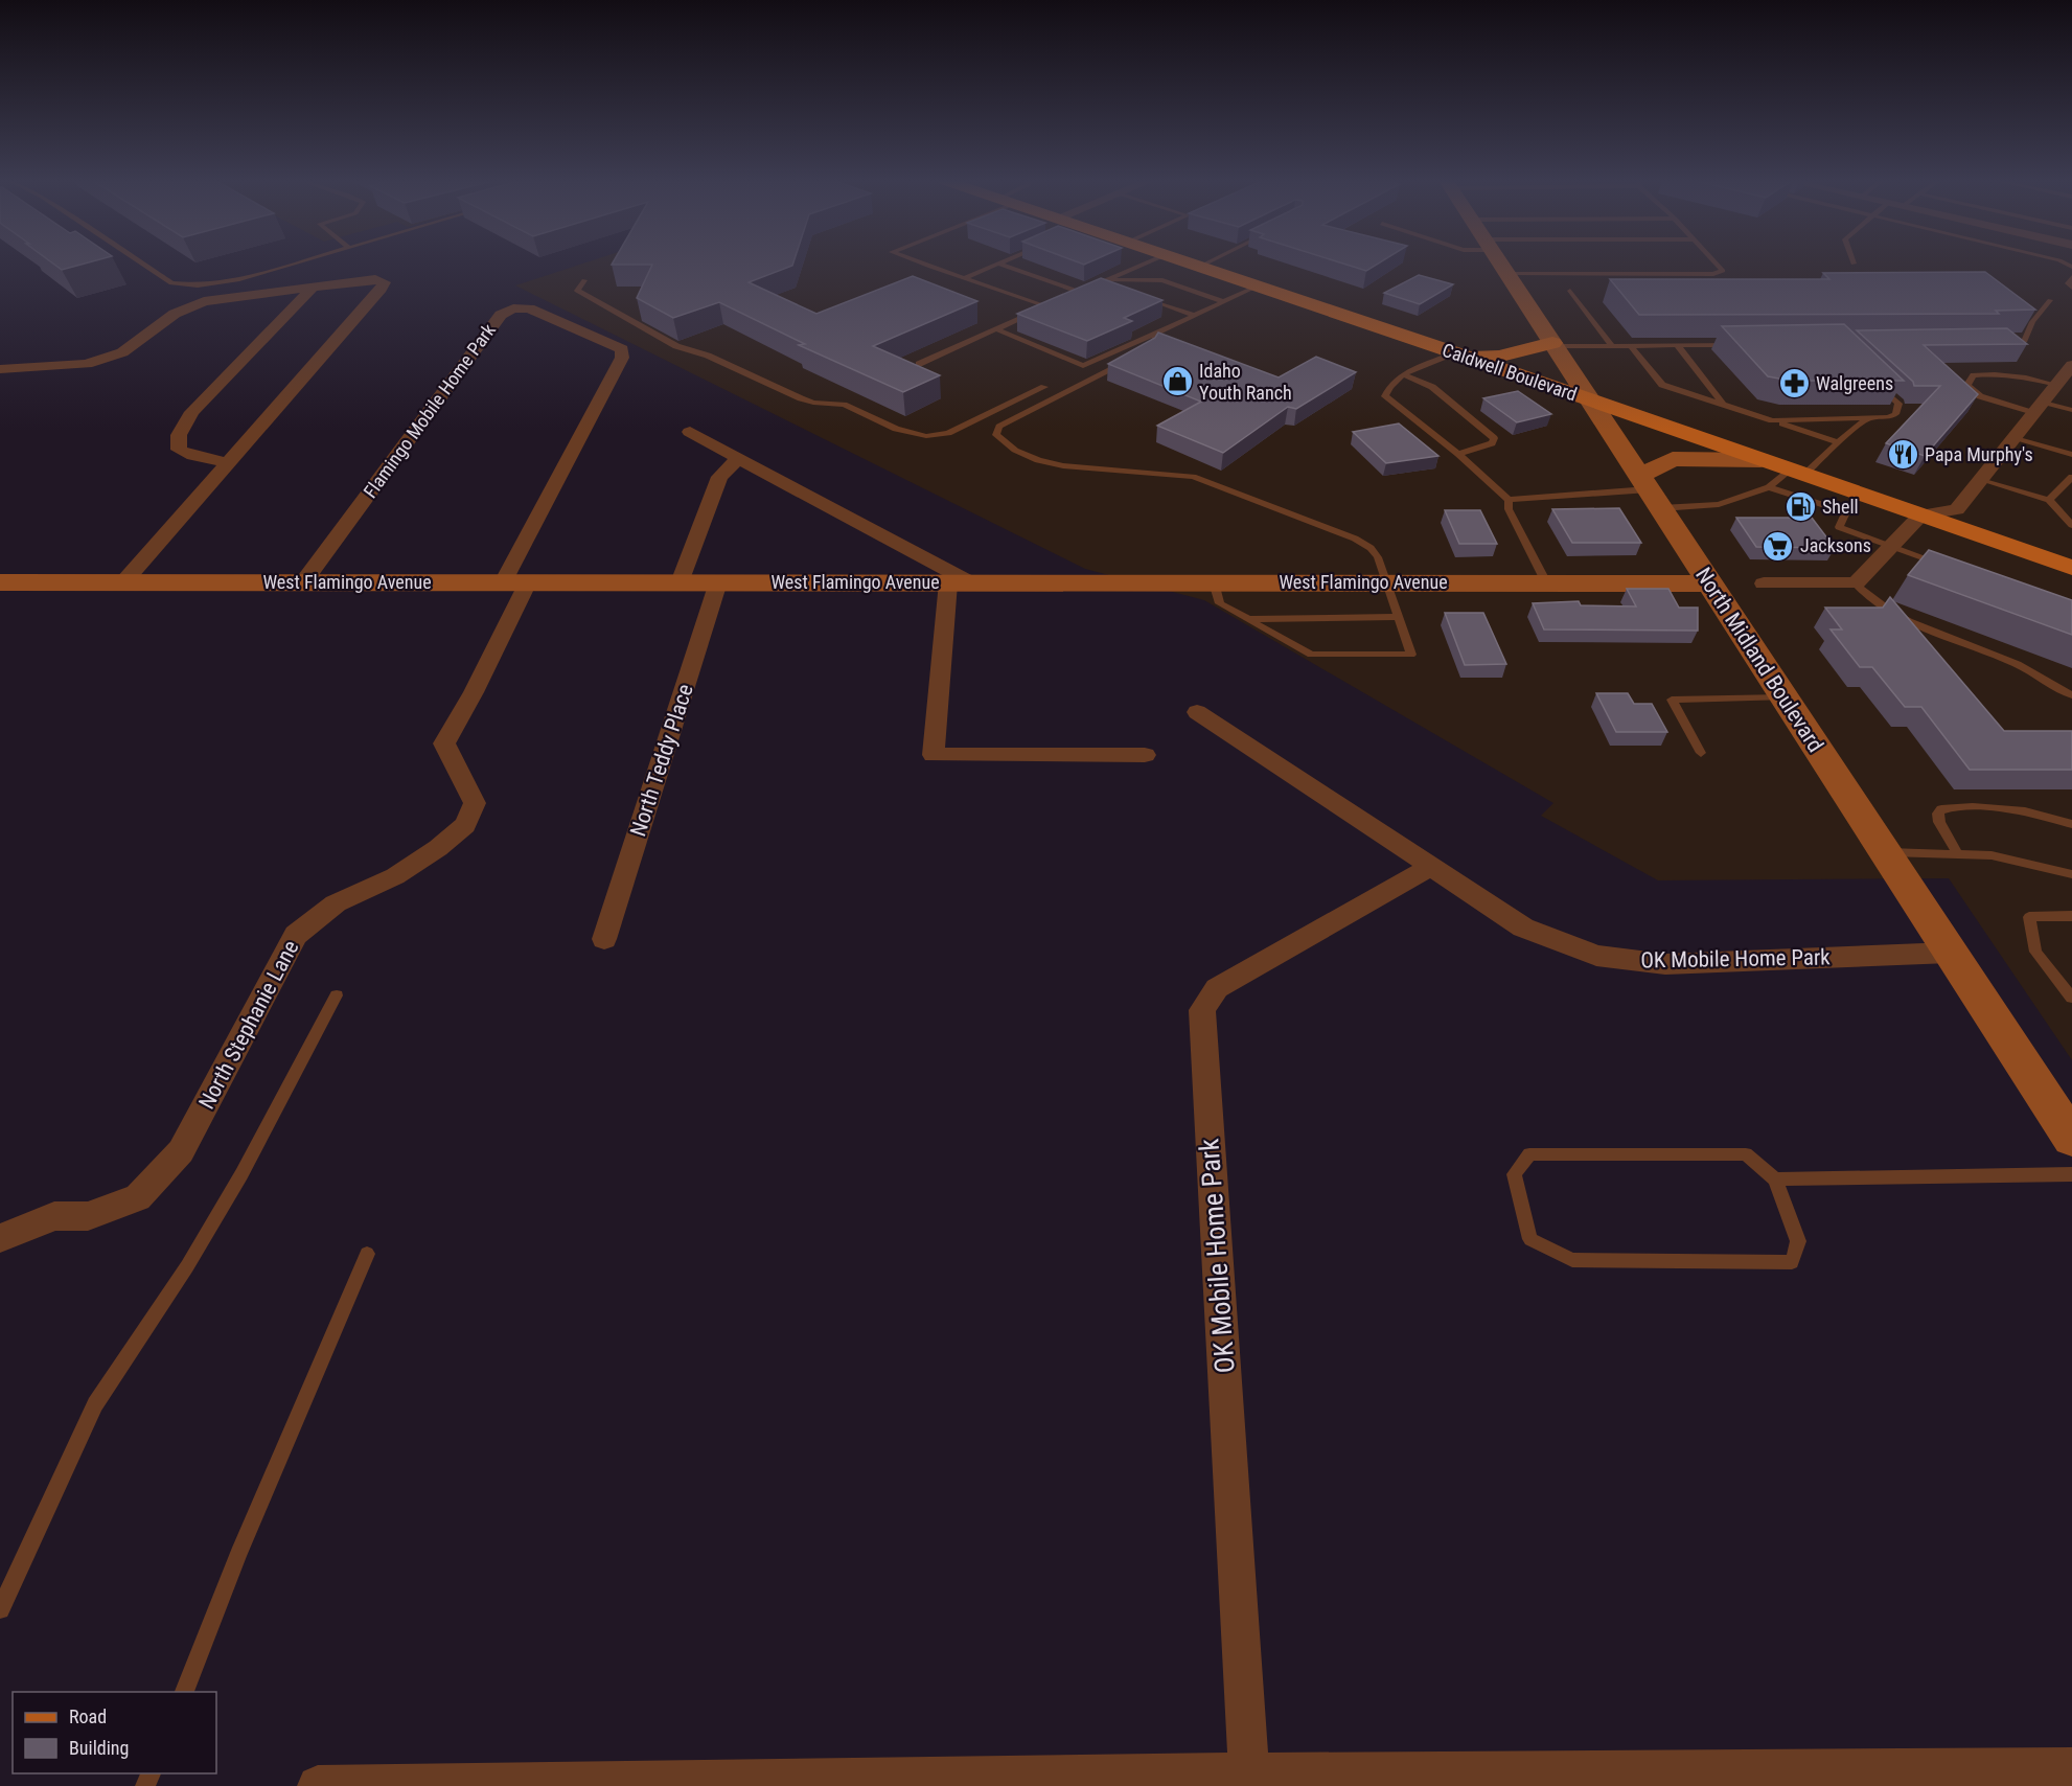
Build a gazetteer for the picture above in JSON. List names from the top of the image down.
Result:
{
  "streets": {
    "main road": ["Caldwell Boulevard"],
    "street": [
      "Flamingo Mobile Home Park",
      "West Flamingo Avenue",
      "North Midland Boulevard",
      "North Teddy Place",
      "OK Mobile Home Park",
      "North Stephanie Lane"
    ]
  },
  "crossings": [
    ["Caldwell Boulevard", "North Midland Boulevard"],
    ["Flamingo Mobile Home Park", "West Flamingo Avenue"],
    ["Flamingo Mobile Home Park", "North Stephanie Lane"],
    ["West Flamingo Avenue", "North Midland Boulevard"],
    ["West Flamingo Avenue", "North Teddy Place"],
    ["West Flamingo Avenue", "North Stephanie Lane"],
    ["North Midland Boulevard", "OK Mobile Home Park"]
  ],
  "places": {
    "shop": ["Idaho Youth Ranch"],
    "pharmacy": ["Walgreens"],
    "restaurant": ["Papa Murphy's"],
    "fuel station": ["Shell"],
    "supermarket": ["Jacksons"]
  },
  "legend": ["Road", "Building"]
}
